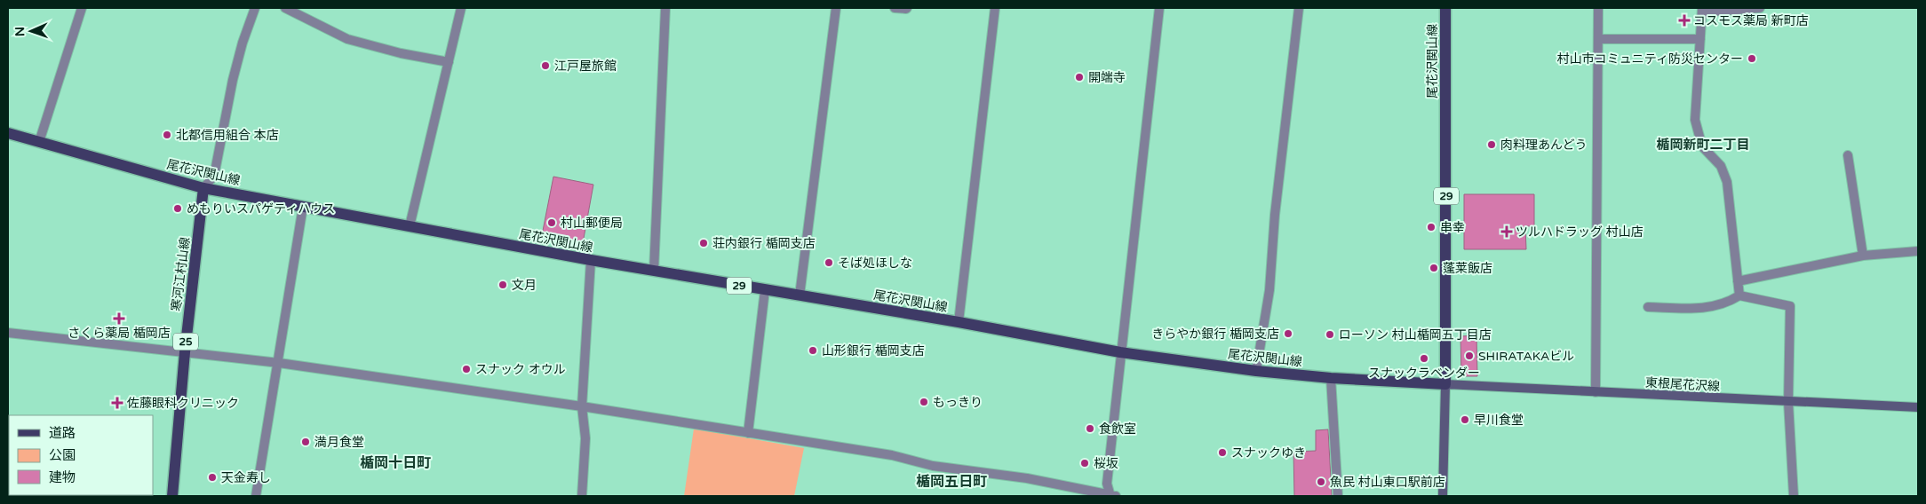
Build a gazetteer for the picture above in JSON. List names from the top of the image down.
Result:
{
  "streets": {
    "main road": [
      "尾花沢関山線",
      "29",
      "寒河江村山線",
      "25",
      "東根尾花沢線"
    ]
  },
  "crossings": [
    ["尾花沢関山線", "寒河江村山線"],
    ["尾花沢関山線", "東根尾花沢線"]
  ],
  "districts": ["楯岡新町二丁目", "楯岡十日町", "楯岡五日町"],
  "places": {
    "health": [
      "コスモス薬局 新町店",
      "ツルハドラッグ 村山店",
      "さくら薬局 楯岡店",
      "佐藤眼科クリニック"
    ],
    "other": [
      "村山市コミュニティ防災センター",
      "江戸屋旅館",
      "開端寺",
      "北都信用組合 本店",
      "肉料理あんどう",
      "めもりいスパゲティハウス",
      "村山郵便局",
      "串幸",
      "荘内銀行 楯岡支店",
      "そば処ほしな",
      "蓬莱飯店",
      "文月",
      "きらやか銀行 楯岡支店",
      "ローソン 村山楯岡五丁目店",
      "山形銀行 楯岡支店",
      "SHIRATAKAビル",
      "スナックラベンダー",
      "スナック オウル",
      "もっきり",
      "早川食堂",
      "食飲室",
      "満月食堂",
      "スナックゆき",
      "桜坂",
      "天金寿し",
      "魚民 村山東口駅前店"
    ]
  },
  "legend": ["道路", "公園", "建物"],
  "north": "left"
}
